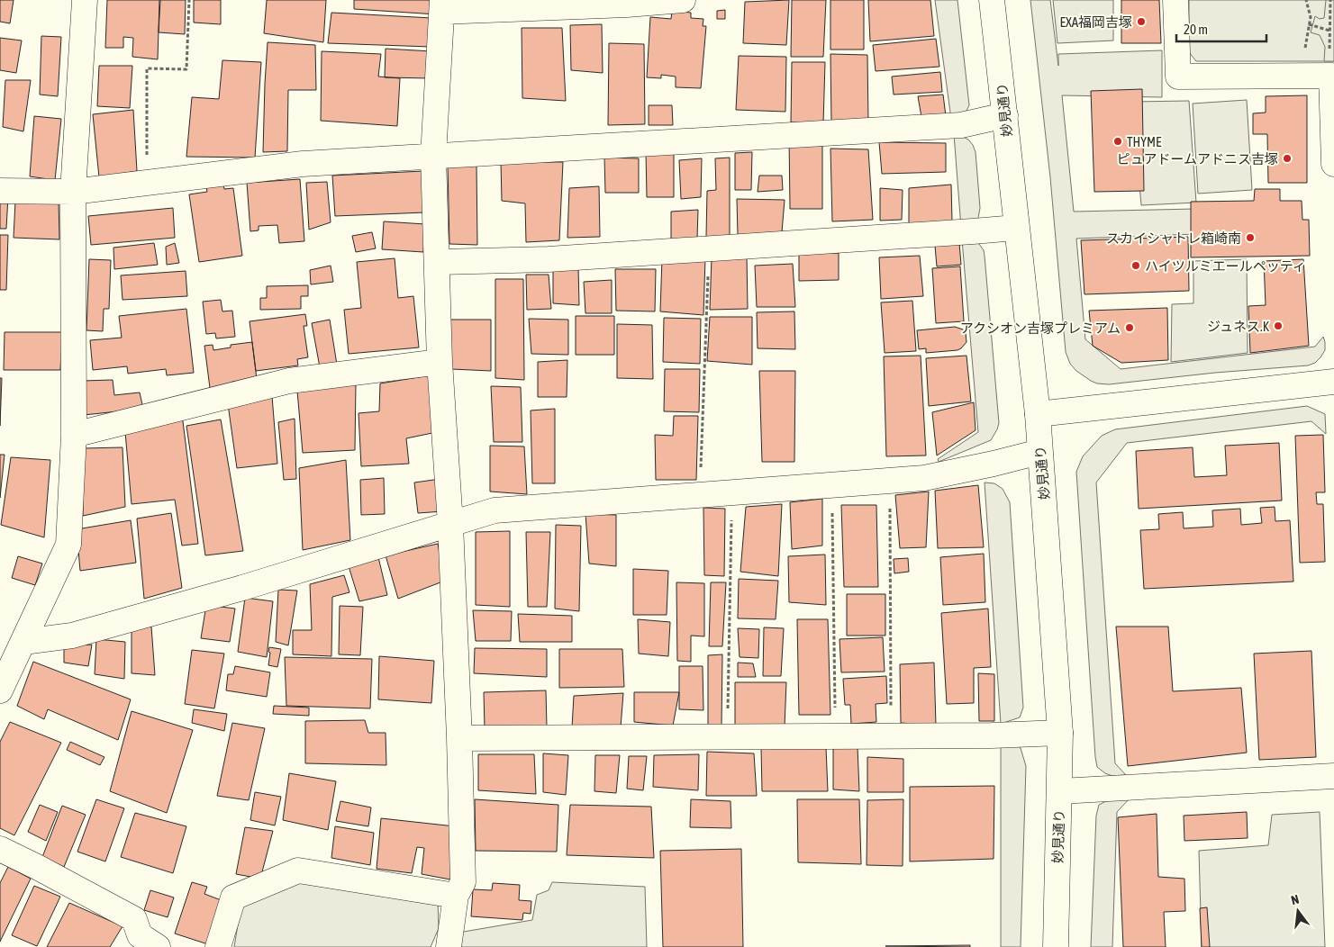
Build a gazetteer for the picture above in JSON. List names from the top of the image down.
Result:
{
  "streets": {
    "street": ["妙見通り"]
  },
  "places": [
    "EXA福岡吉塚",
    "THYME",
    "ピュアドームアドニス吉塚",
    "スカイシャトレ箱崎南",
    "ハイツルミエールペッティ",
    "ジュネス.K",
    "アクシオン吉塚プレミアム"
  ],
  "scale_bar": "20 m",
  "north": "top"
}
